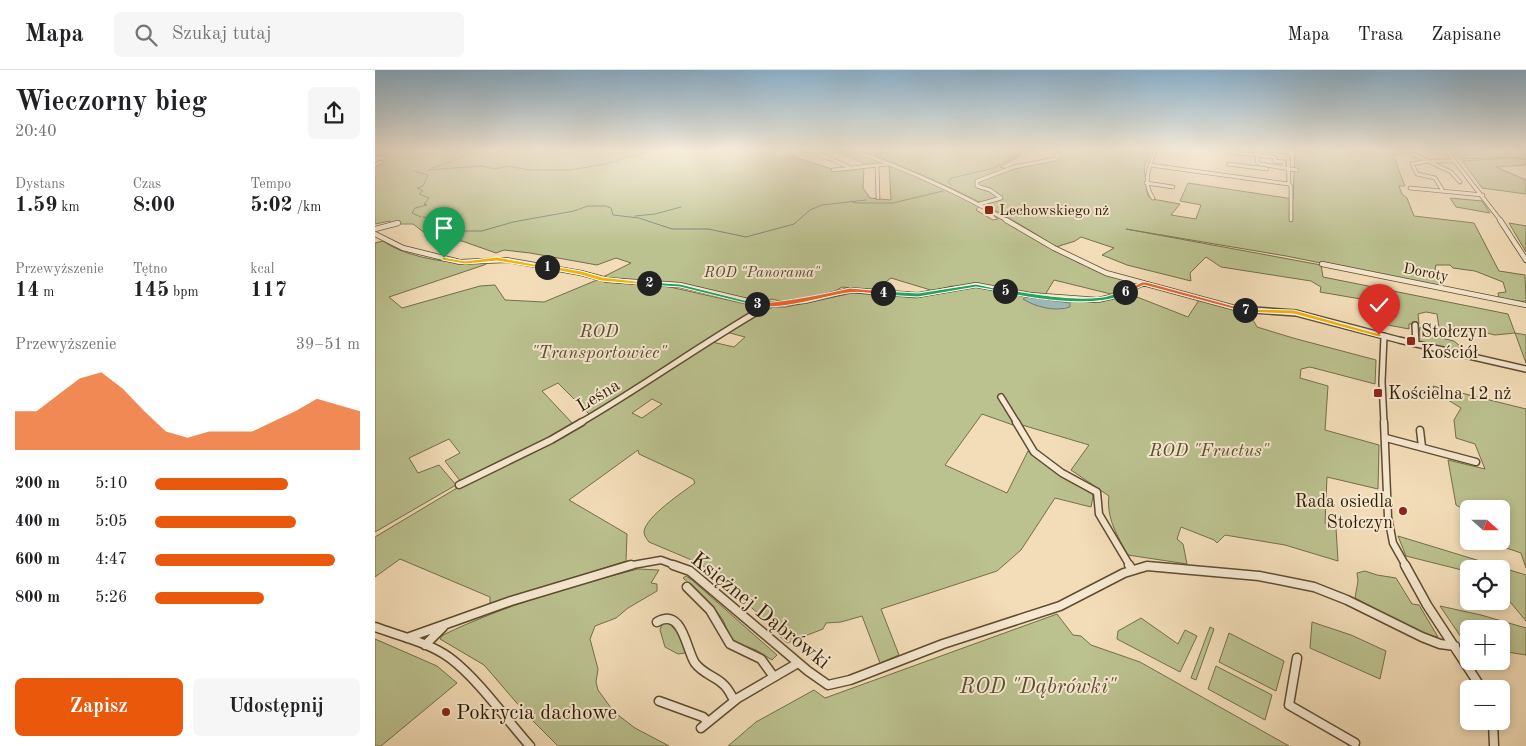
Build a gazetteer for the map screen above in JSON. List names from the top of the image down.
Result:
{
  "streets": {
    "street": ["Doroty", "Leśna", "Księżnej Dąbrówki"]
  },
  "parks": [
    "ROD \"Panorama\"",
    "ROD \"Transportowiec\"",
    "ROD \"Fructus\"",
    "ROD \"Dąbrówki\""
  ],
  "places": {
    "transit": ["Lechowskiego nż", "Stołczyn Kościół", "Kościelna 12 nż"],
    "other": ["Rada osiedla Stołczyn", "Pokrycia dachowe"]
  },
  "north": "right",
  "page": {
    "header": "Mapa",
    "search": "Szukaj tutaj",
    "nav": ["Mapa", "Trasa", "Zapisane"],
    "heading": ["Wieczorny bieg", "20:40"],
    "stats": [
      ["Dystans", "1.59 km"],
      ["Czas", "8:00"],
      ["Tempo", "5:02 /km"],
      ["Przewyższenie", "14 m"],
      ["Tętno", "145 bpm"],
      ["kcal", "117"]
    ],
    "pins": [
      "1",
      "2",
      "5",
      "6",
      "4",
      "3",
      "7"
    ],
    "chart": ["Przewyższenie", "39–51 m"],
    "list": [
      {
        "name": "200 m",
        "note": "5:10"
      },
      {
        "name": "400 m",
        "note": "5:05"
      },
      {
        "name": "600 m",
        "note": "4:47"
      },
      {
        "name": "800 m",
        "note": "5:26"
      }
    ],
    "map_buttons": ["+", "−"],
    "buttons": ["Zapisz", "Udostępnij"]
  }
}
